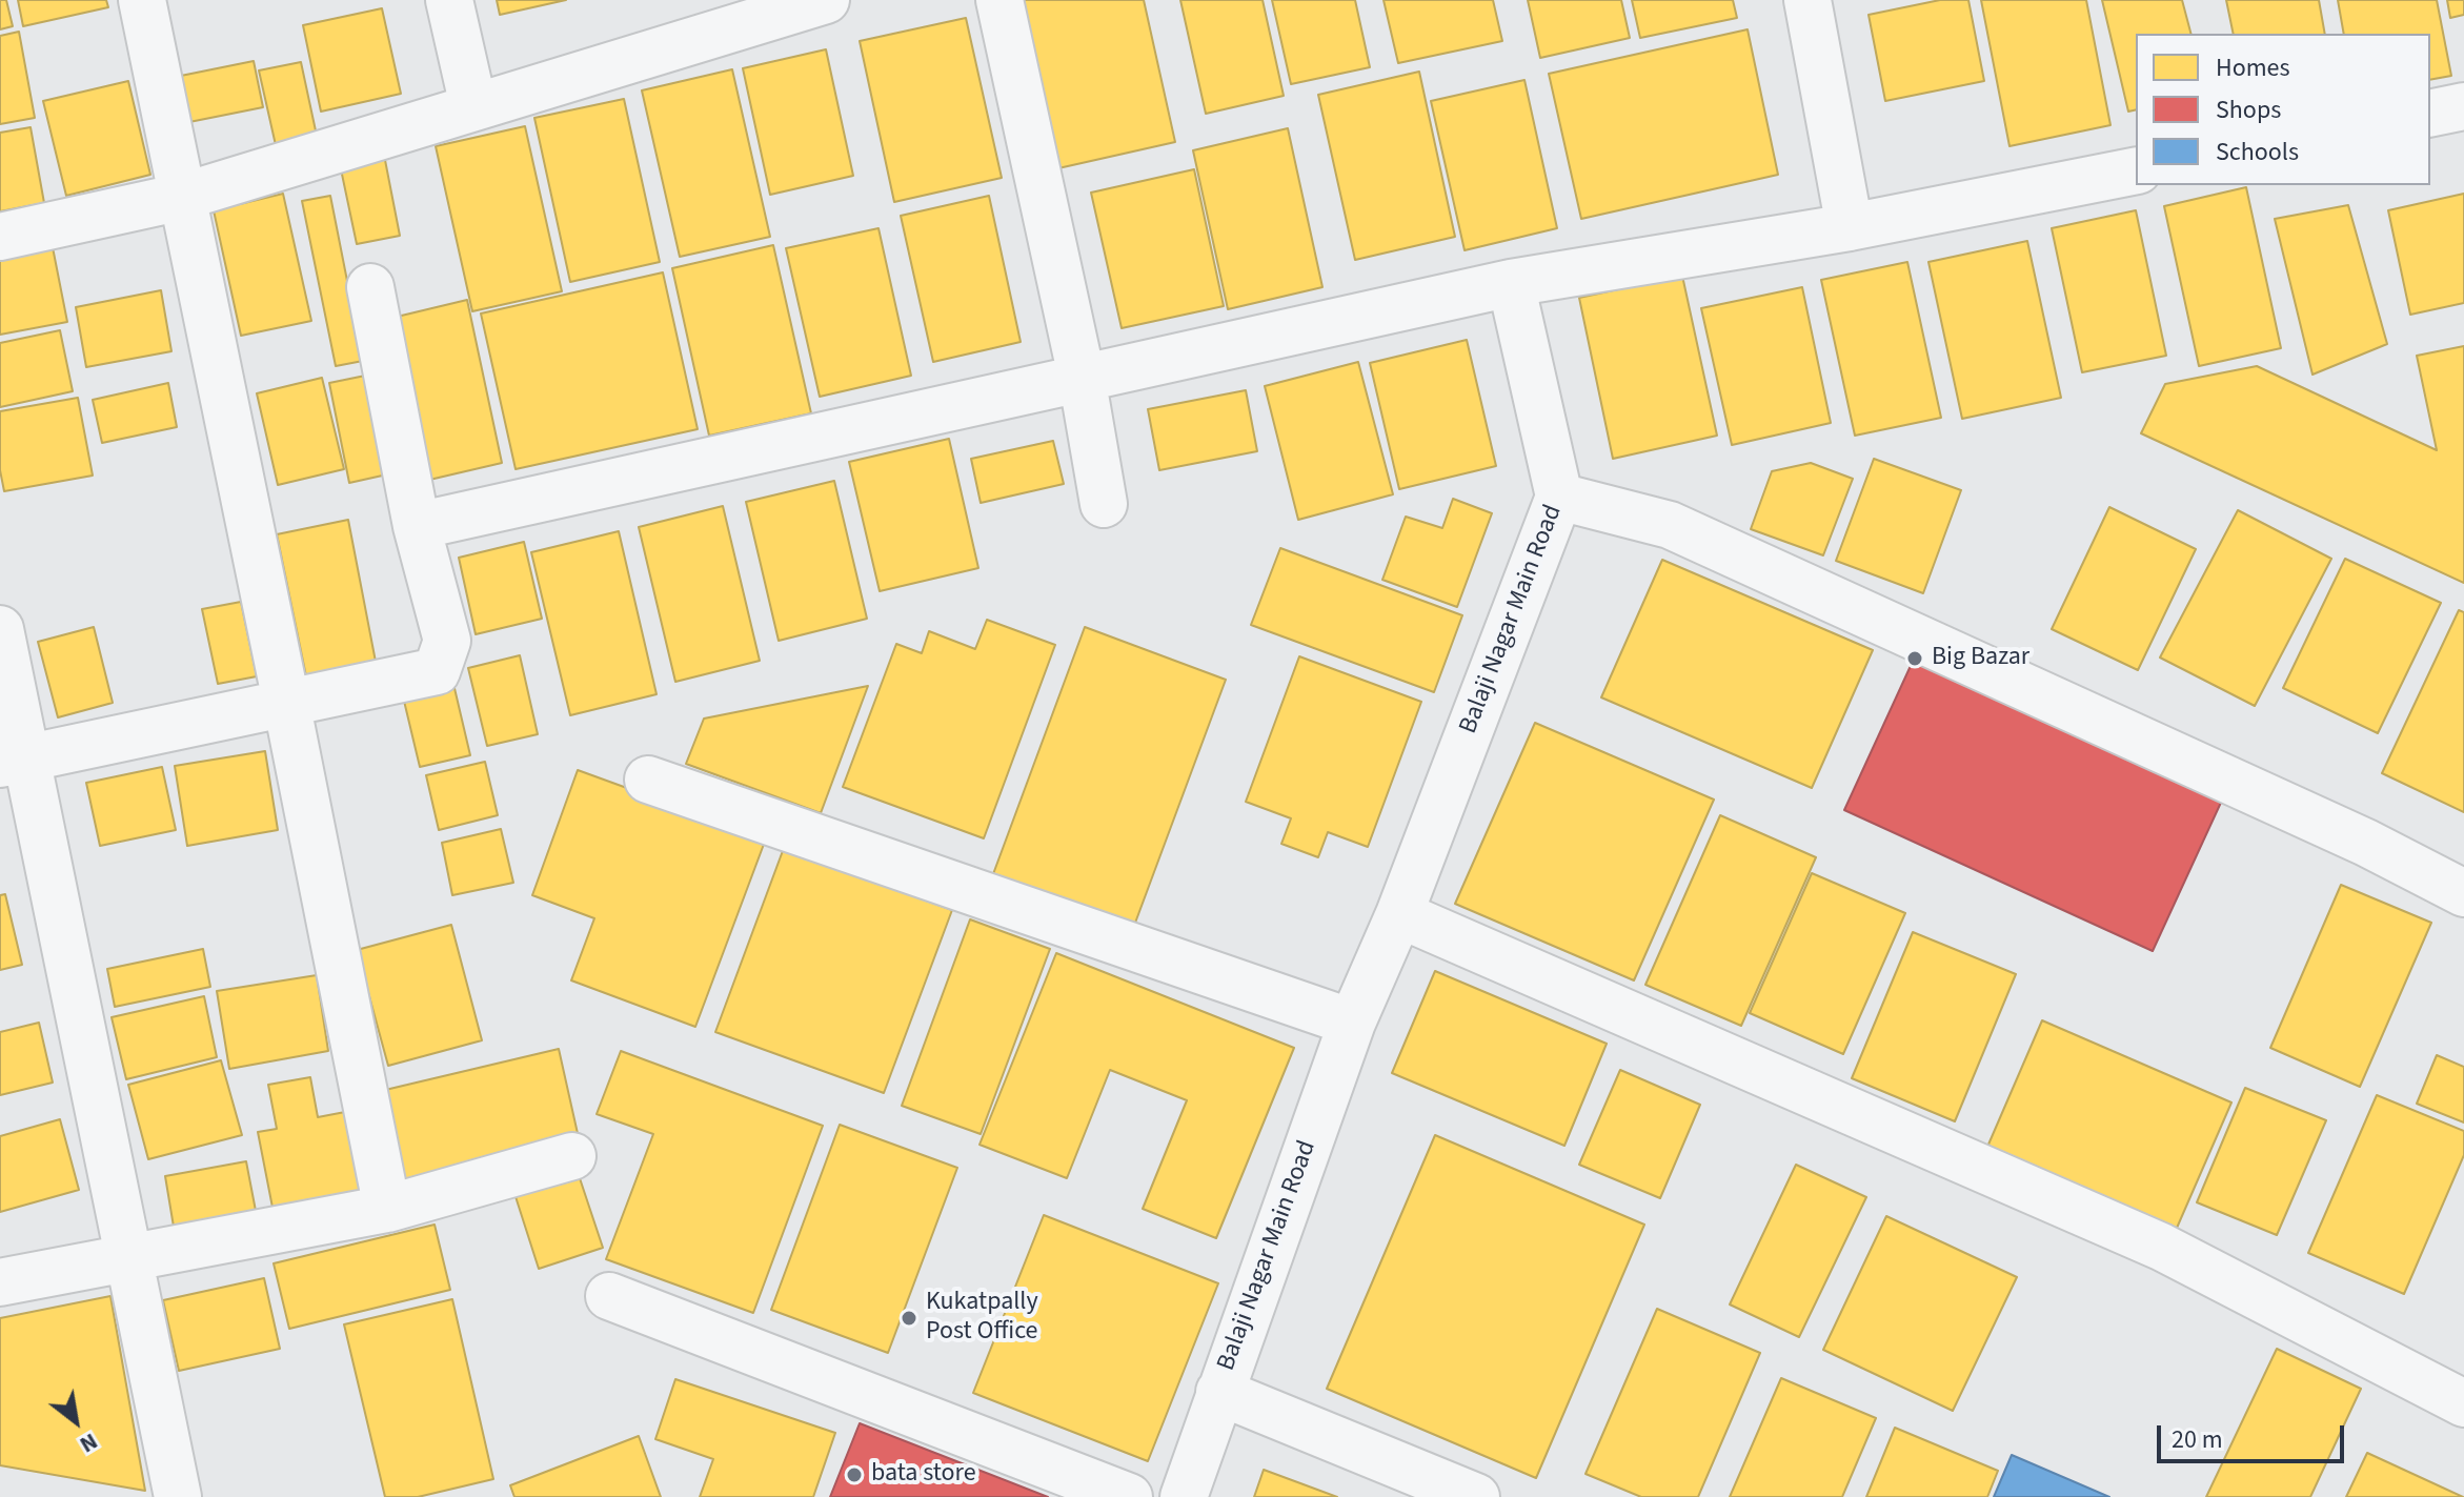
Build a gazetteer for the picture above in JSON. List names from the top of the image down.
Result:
{
  "streets": {
    "street": ["Balaji Nagar Main Road"]
  },
  "places": ["Big Bazar", "Kukatpally Post Office", "bata store"],
  "legend": ["Homes", "Shops", "Schools"],
  "scale_bar": "20 m",
  "north": "bottom right"
}
